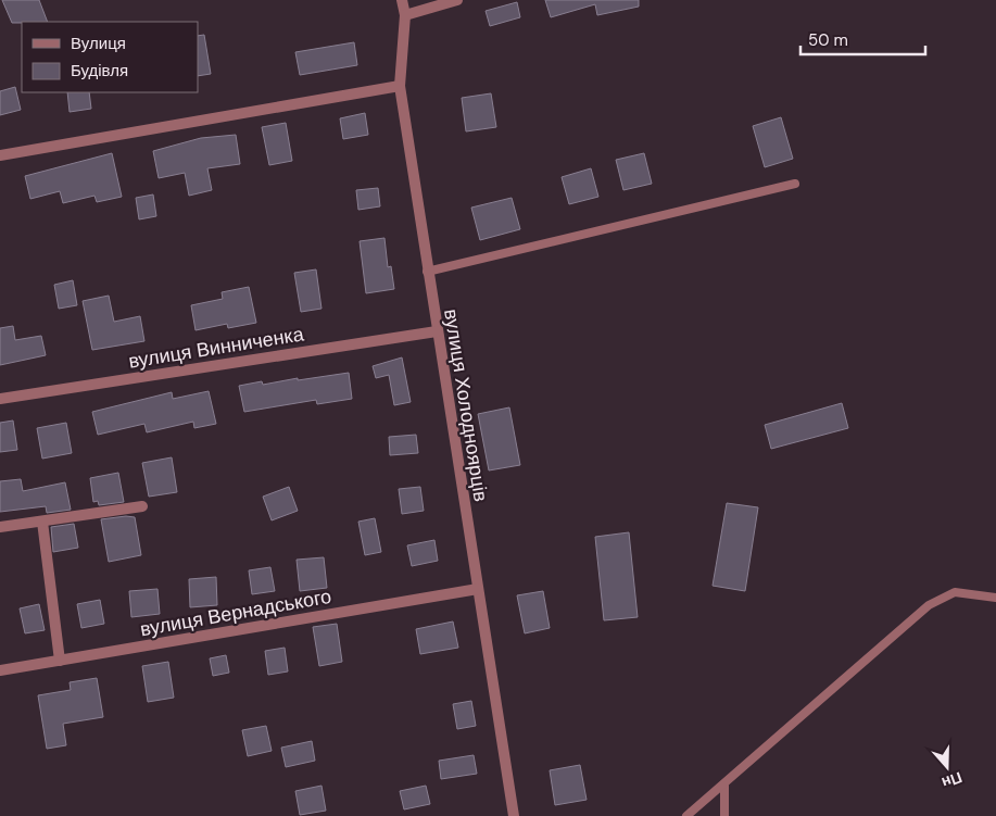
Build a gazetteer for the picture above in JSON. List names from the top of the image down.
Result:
{
  "streets": {
    "street": ["вулиця Винниченка", "вулиця Холодноярців", "вулиця Вернадського"]
  },
  "crossings": [
    ["вулиця Винниченка", "вулиця Холодноярців"],
    ["вулиця Холодноярців", "вулиця Вернадського"]
  ],
  "legend": ["Вулиця", "Будівля"],
  "scale_bar": "50 m",
  "north": "bottom"
}
